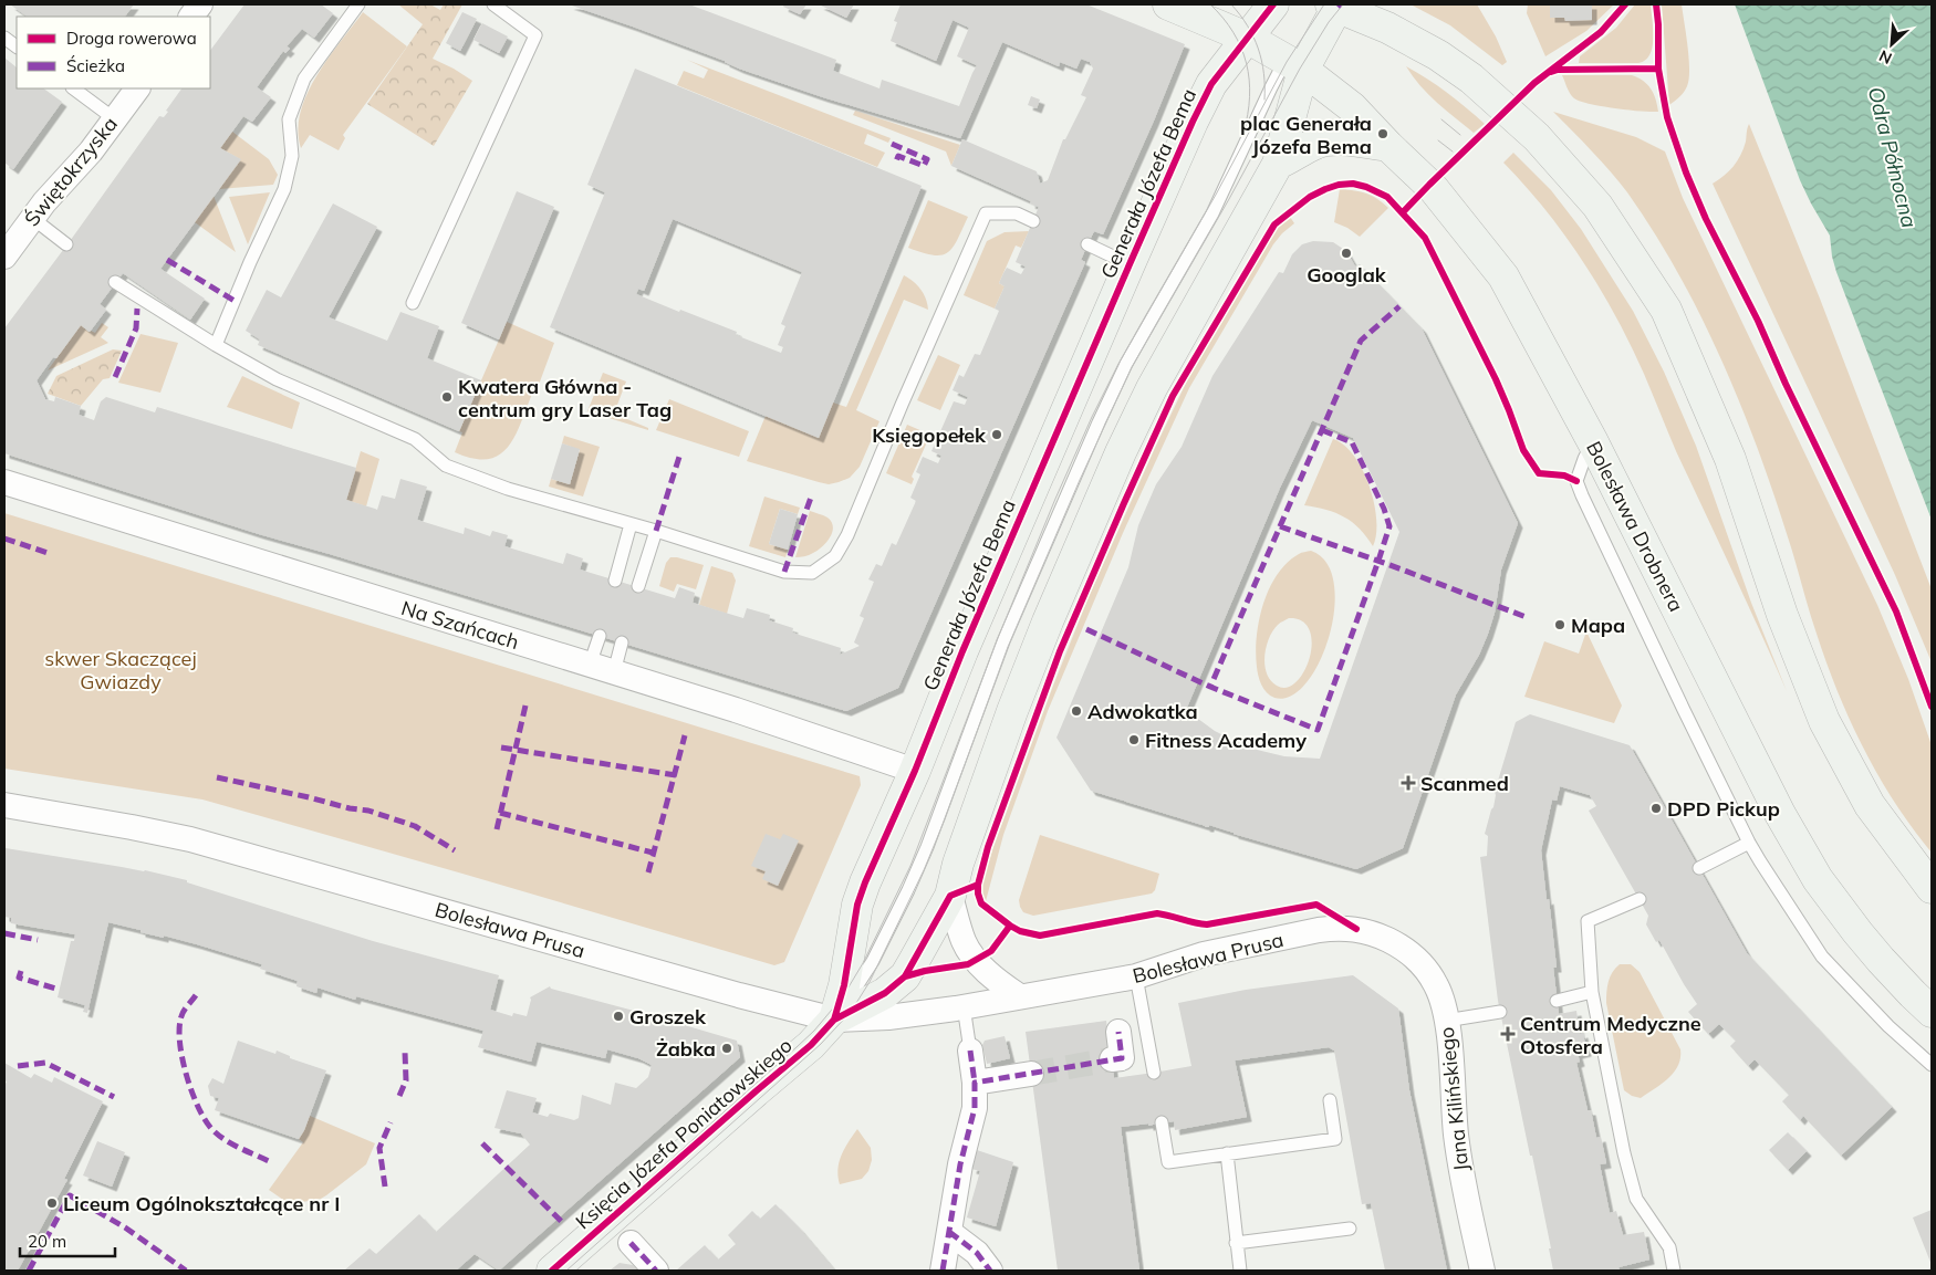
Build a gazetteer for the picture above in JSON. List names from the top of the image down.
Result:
{
  "streets": {
    "street": [
      "Świętokrzyska",
      "Generała Józefa Bema",
      "Bolesława Drobnera",
      "Na Szańcach",
      "Bolesława Prusa",
      "Jana Kilińskiego",
      "Księcia Józefa Poniatowskiego"
    ]
  },
  "crossings": [
    ["Generała Józefa Bema", "Bolesława Drobnera"],
    ["Generała Józefa Bema", "Na Szańcach"],
    ["Generała Józefa Bema", "Bolesława Prusa"],
    ["Generała Józefa Bema", "Księcia Józefa Poniatowskiego"],
    ["Bolesława Prusa", "Jana Kilińskiego"],
    ["Bolesława Prusa", "Księcia Józefa Poniatowskiego"]
  ],
  "water": ["Odra Północna"],
  "parks": ["skwer Skaczącej Gwiazdy"],
  "places": {
    "other": [
      "plac Generała Józefa Bema",
      "Googlak",
      "Kwatera Główna - centrum gry Laser Tag",
      "Księgopełek",
      "Mapa",
      "Adwokatka",
      "Fitness Academy",
      "DPD Pickup",
      "Groszek",
      "Żabka",
      "Liceum Ogólnokształcące nr I"
    ],
    "health": ["Scanmed", "Centrum Medyczne Otosfera"]
  },
  "legend": ["Droga rowerowa", "Ścieżka"],
  "scale_bar": "20 m",
  "north": "bottom left"
}
